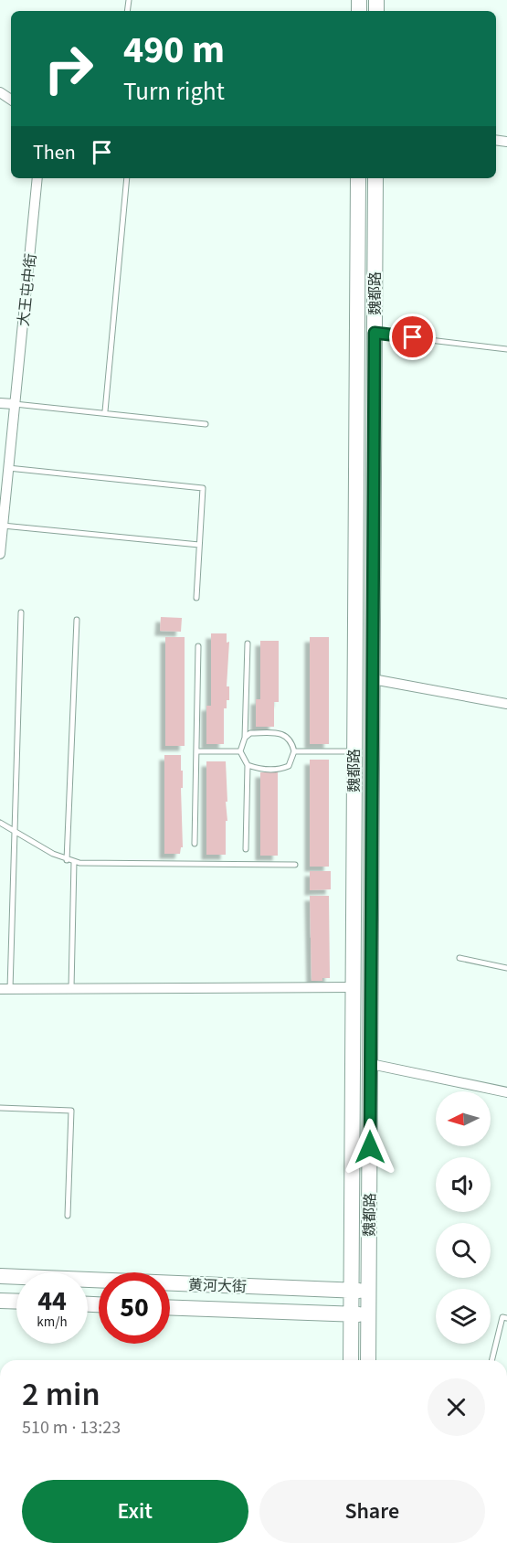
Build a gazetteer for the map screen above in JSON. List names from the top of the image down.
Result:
{
  "streets": {
    "main road": ["魏都路", "黄河大街"],
    "street": ["大王屯中街"]
  },
  "crossings": [
    ["魏都路", "黄河大街"]
  ],
  "north": "left",
  "page": {
    "turn": ["490 m", "Turn right"],
    "then": "Then",
    "speed": "44 km/h",
    "limit": "50",
    "heading": ["2 min", "510 m · 13:23"],
    "buttons": ["Exit", "Share"]
  }
}
